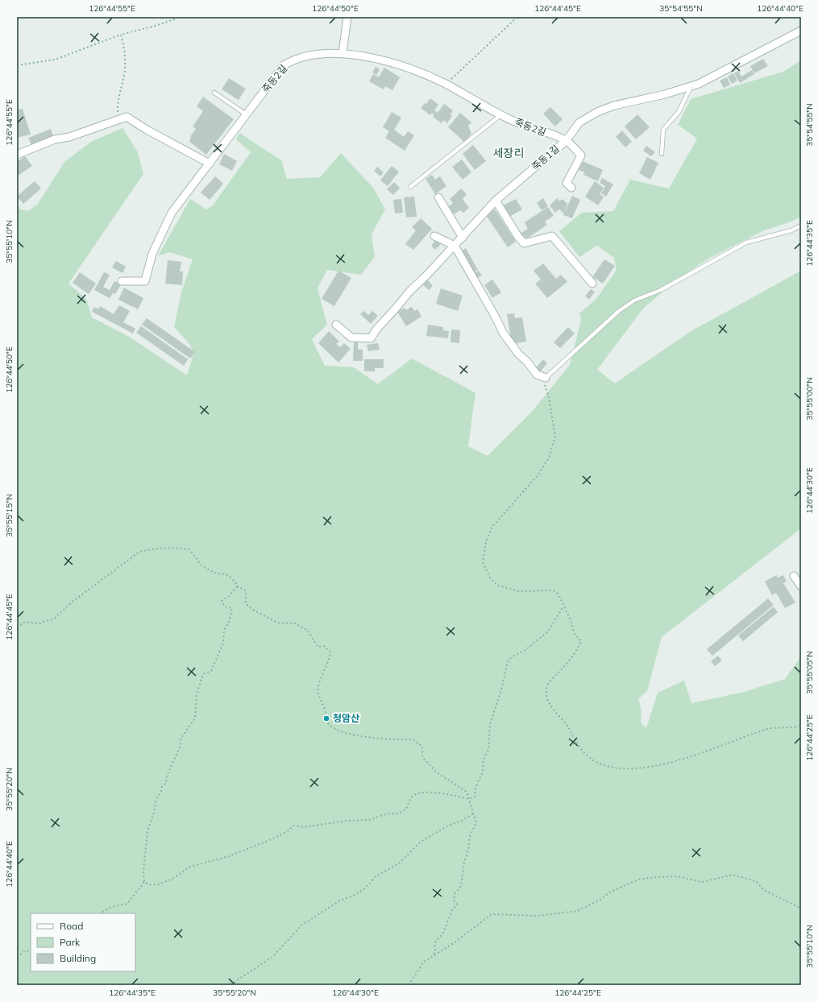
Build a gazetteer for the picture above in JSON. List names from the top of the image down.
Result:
{
  "streets": {
    "street": ["죽동2길", "죽동1길"]
  },
  "crossings": [
    ["죽동2길", "죽동1길"]
  ],
  "districts": ["세장리"],
  "places": ["청암산"],
  "legend": ["Road", "Park", "Building"],
  "coordinates": [
    "126°44'55\"E",
    "126°44'50\"E",
    "126°44'45\"E",
    "35°54'55\"N",
    "126°44'40\"E",
    "35°55'10\"N",
    "126°44'35\"E",
    "35°55'00\"N",
    "126°44'30\"E",
    "35°55'15\"N",
    "35°55'05\"N",
    "126°44'25\"E",
    "35°55'20\"N"
  ]
}
